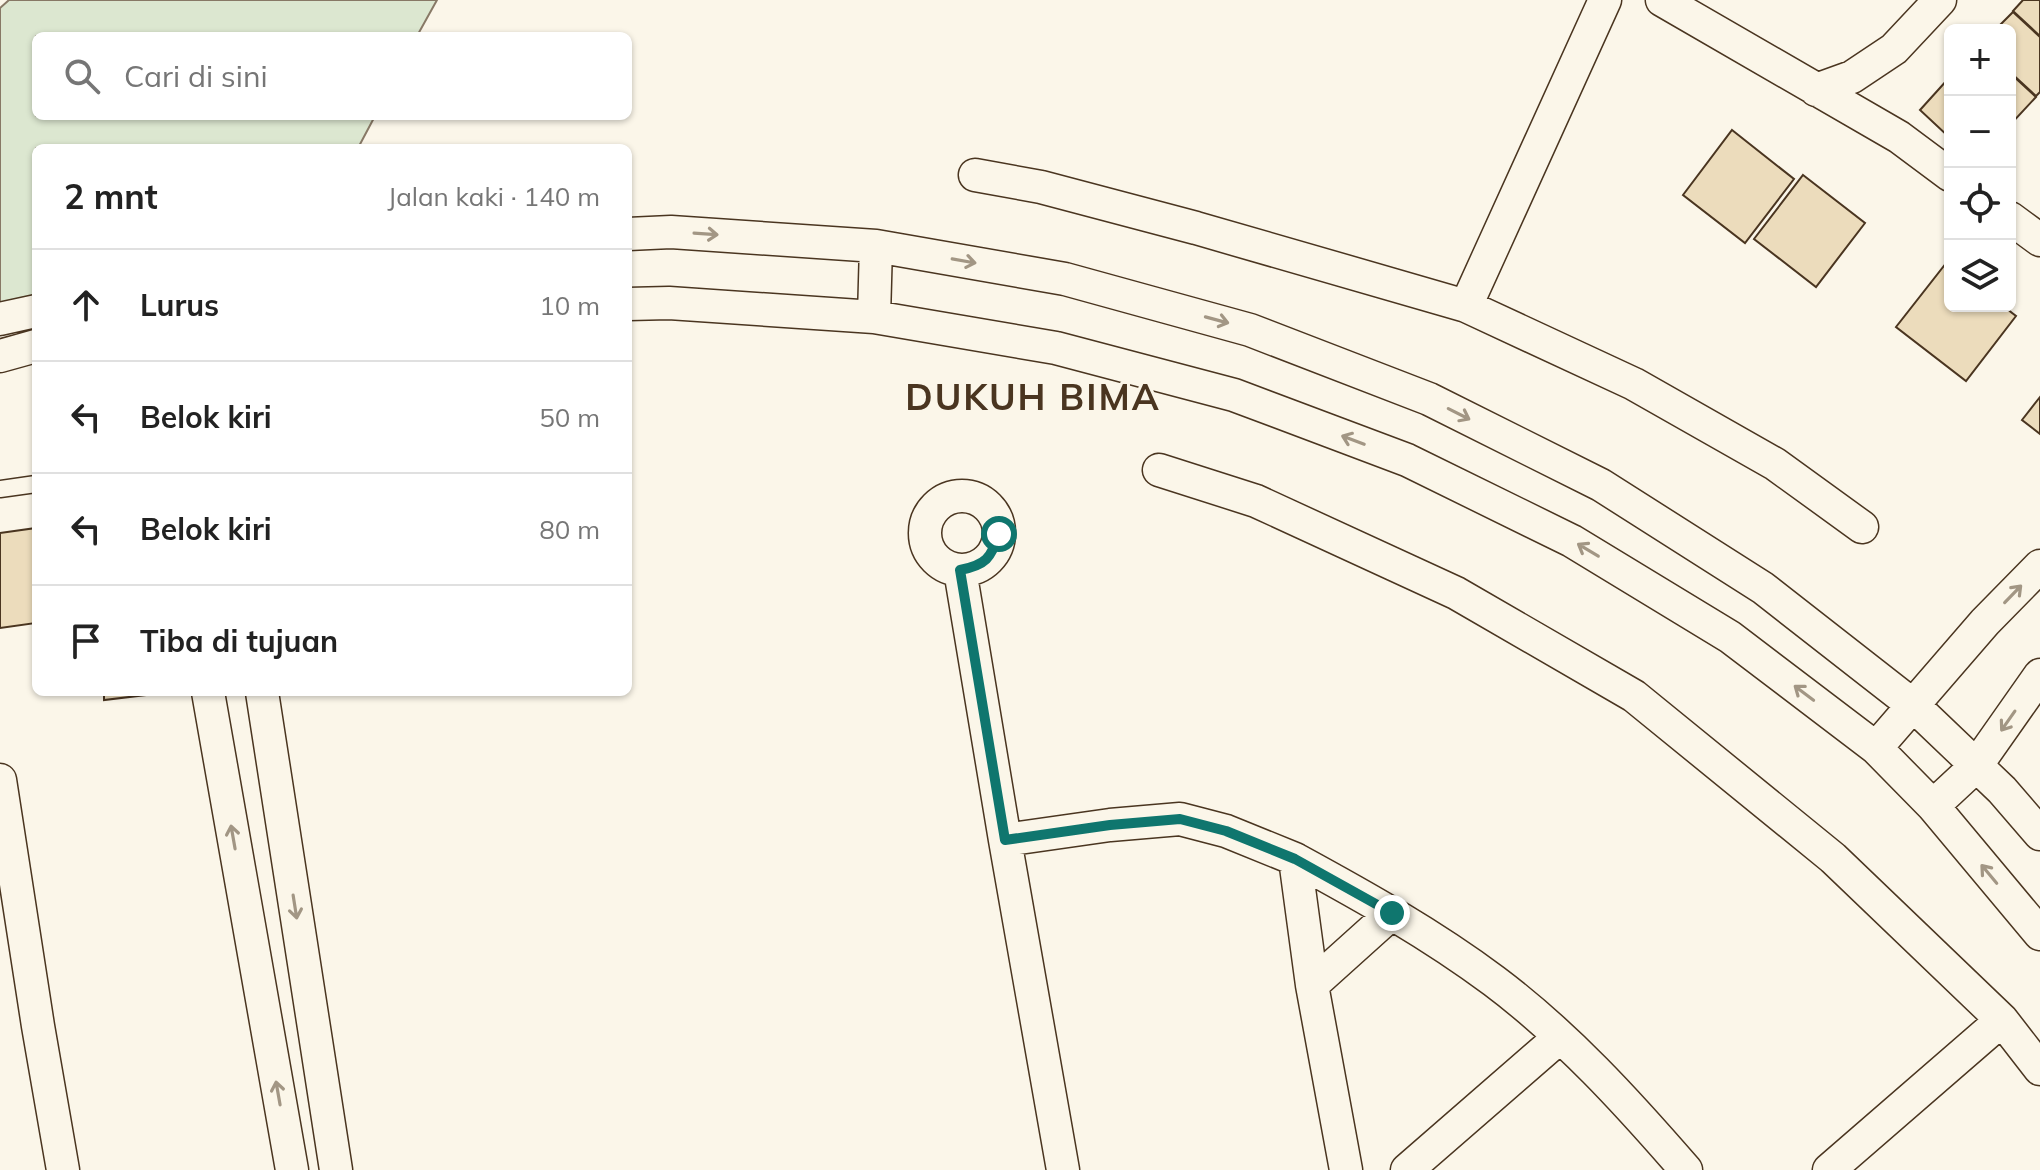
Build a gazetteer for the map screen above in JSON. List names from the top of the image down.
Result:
{
  "districts": ["DUKUH BIMA"],
  "page": {
    "map_buttons": ["+", "−"],
    "search": "Cari di sini",
    "heading": ["2 mnt", "Jalan kaki · 140 m"],
    "list": [
      ["Lurus", "10 m"],
      ["Belok kiri", "50 m"],
      ["Belok kiri", "80 m"],
      "Tiba di tujuan"
    ]
  }
}
